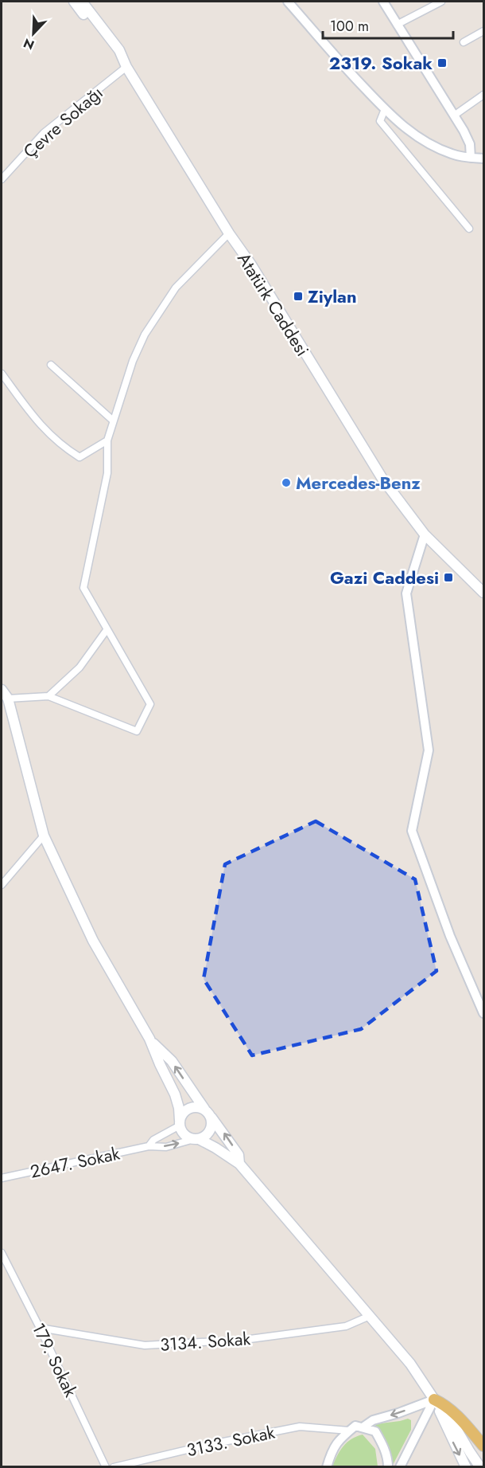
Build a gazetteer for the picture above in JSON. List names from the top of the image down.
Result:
{
  "streets": {
    "main road": ["Atatürk Caddesi"],
    "street": [
      "Çevre Sokağı",
      "2647. Sokak",
      "3134. Sokak",
      "179. Sokak",
      "3133. Sokak"
    ]
  },
  "crossings": [
    ["Çevre Sokağı", "Atatürk Caddesi"],
    ["3134. Sokak", "179. Sokak"]
  ],
  "places": {
    "transit": ["2319. Sokak", "Ziylan", "Gazi Caddesi"],
    "other": ["Mercedes-Benz"]
  },
  "scale_bar": "100 m",
  "north": "bottom left"
}
